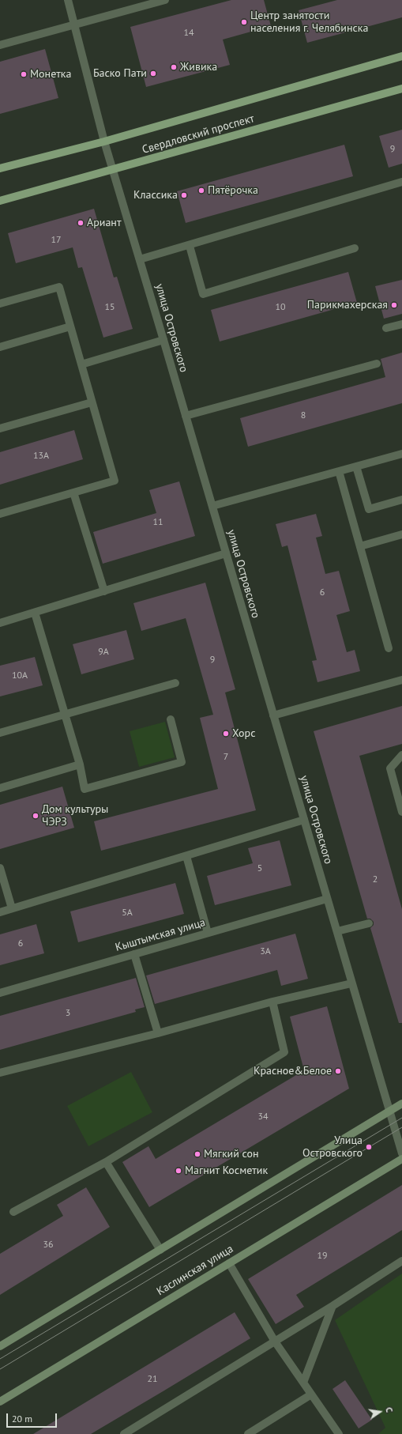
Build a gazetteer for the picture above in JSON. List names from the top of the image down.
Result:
{
  "streets": {
    "main road": ["Свердловский проспект", "Каслинская улица"],
    "street": ["улица Островского", "Кыштымская улица"]
  },
  "crossings": [
    ["Свердловский проспект", "улица Островского"],
    ["улица Островского", "Кыштымская улица"]
  ],
  "places": [
    "Центр занятости населения г. Челябинска",
    "Живика",
    "Баско Пати",
    "Монетка",
    "Пятёрочка",
    "Классика",
    "Ариант",
    "Парикмахерская",
    "Хорс",
    "Дом культуры ЧЭРЗ",
    "Красное&Белое",
    "Улица Островского",
    "Мягкий сон",
    "Магнит Косметик"
  ],
  "house_numbers": [
    "14",
    "9",
    "17",
    "15",
    "10",
    "8",
    "13А",
    "11",
    "6",
    "9А",
    "9",
    "10А",
    "7",
    "5",
    "2",
    "5А",
    "6",
    "3А",
    "3",
    "34",
    "36",
    "19",
    "21"
  ],
  "scale_bar": "20 m",
  "north": "right"
}
